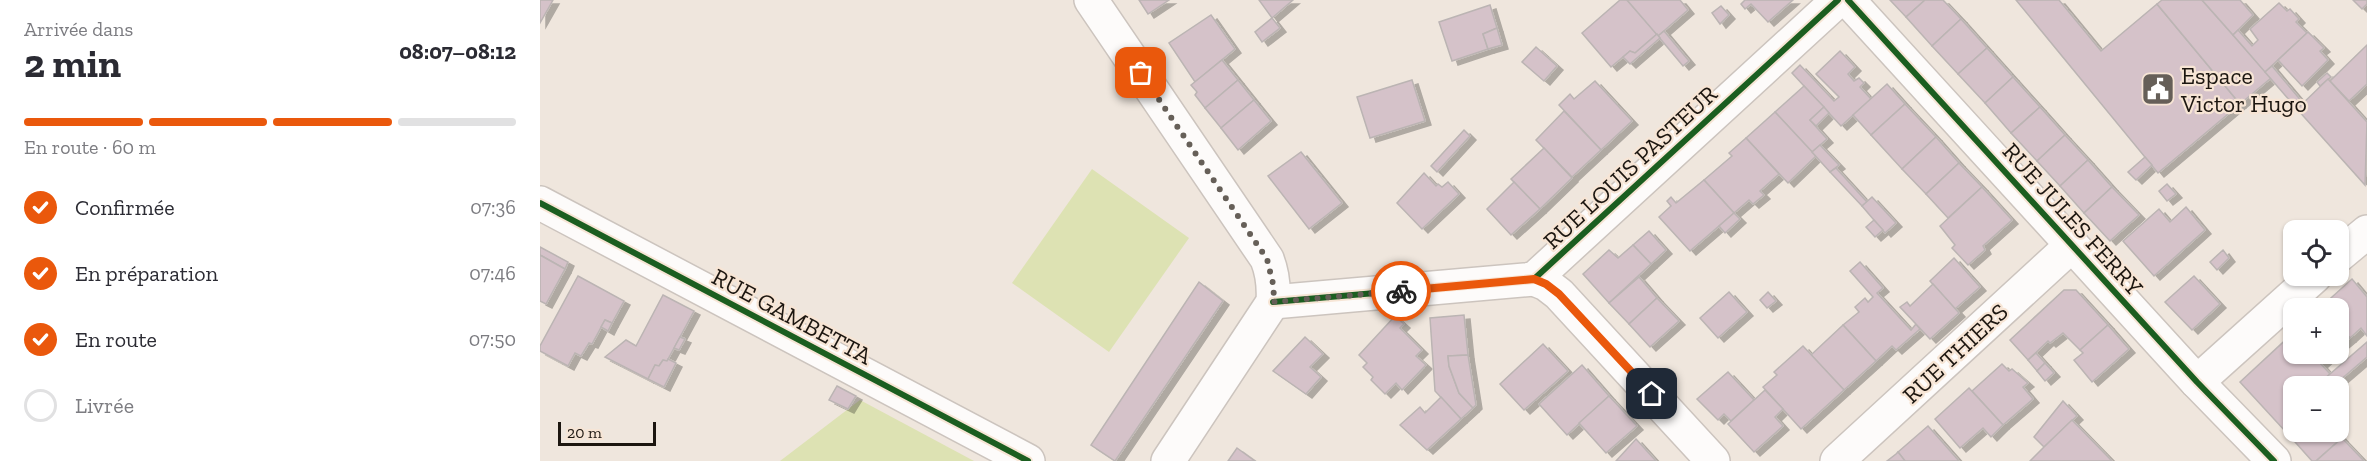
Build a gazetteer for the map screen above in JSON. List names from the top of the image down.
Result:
{
  "streets": {
    "street": [
      "RUE LOUIS PASTEUR",
      "RUE JULES FERRY",
      "RUE GAMBETTA",
      "RUE THIERS"
    ]
  },
  "crossings": [
    ["RUE JULES FERRY", "RUE THIERS"]
  ],
  "places": {
    "public building": ["Espace Victor Hugo"]
  },
  "scale_bar": "20 m",
  "page": {
    "heading": ["2 min", "Arrivée dans", "08:07–08:12"],
    "bar": "En route · 60 m",
    "list": [
      ["Confirmée", "07:36"],
      ["En préparation", "07:46"],
      ["En route", "07:50"],
      "Livrée"
    ],
    "map_buttons": ["+", "−"],
    "scale": "20 m"
  }
}
